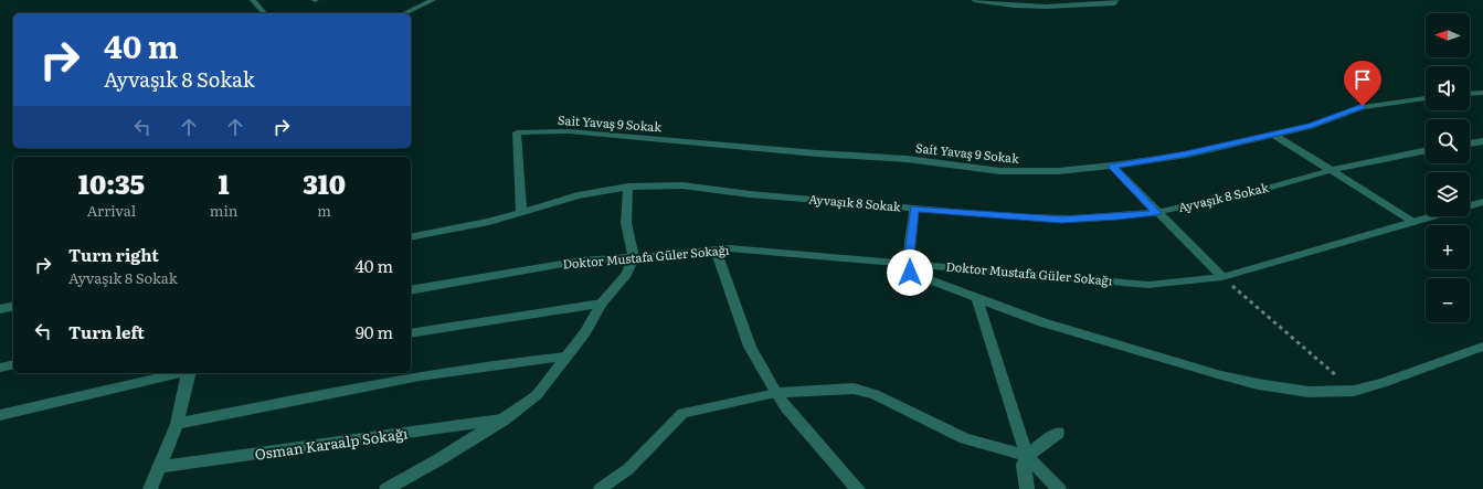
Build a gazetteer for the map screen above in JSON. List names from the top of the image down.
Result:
{
  "streets": {
    "street": [
      "Sait Yavaş 9 Sokak",
      "Ayvaşık 8 Sokak",
      "Doktor Mustafa Güler Sokağı",
      "Osman Karaalp Sokağı"
    ]
  },
  "crossings": [
    ["Sait Yavaş 9 Sokak", "Ayvaşık 8 Sokak"]
  ],
  "north": "left",
  "page": {
    "map_buttons": ["+", "−"],
    "turn": ["40 m", "Ayvaşık 8 Sokak"],
    "eta": [
      "10:35",
      "Arrival",
      "1",
      "min",
      "310",
      "m"
    ],
    "list": [
      {
        "name": "Turn right",
        "note": "Ayvaşık 8 Sokak",
        "value": "40 m"
      },
      {
        "name": "Turn left",
        "value": "90 m"
      }
    ]
  }
}
